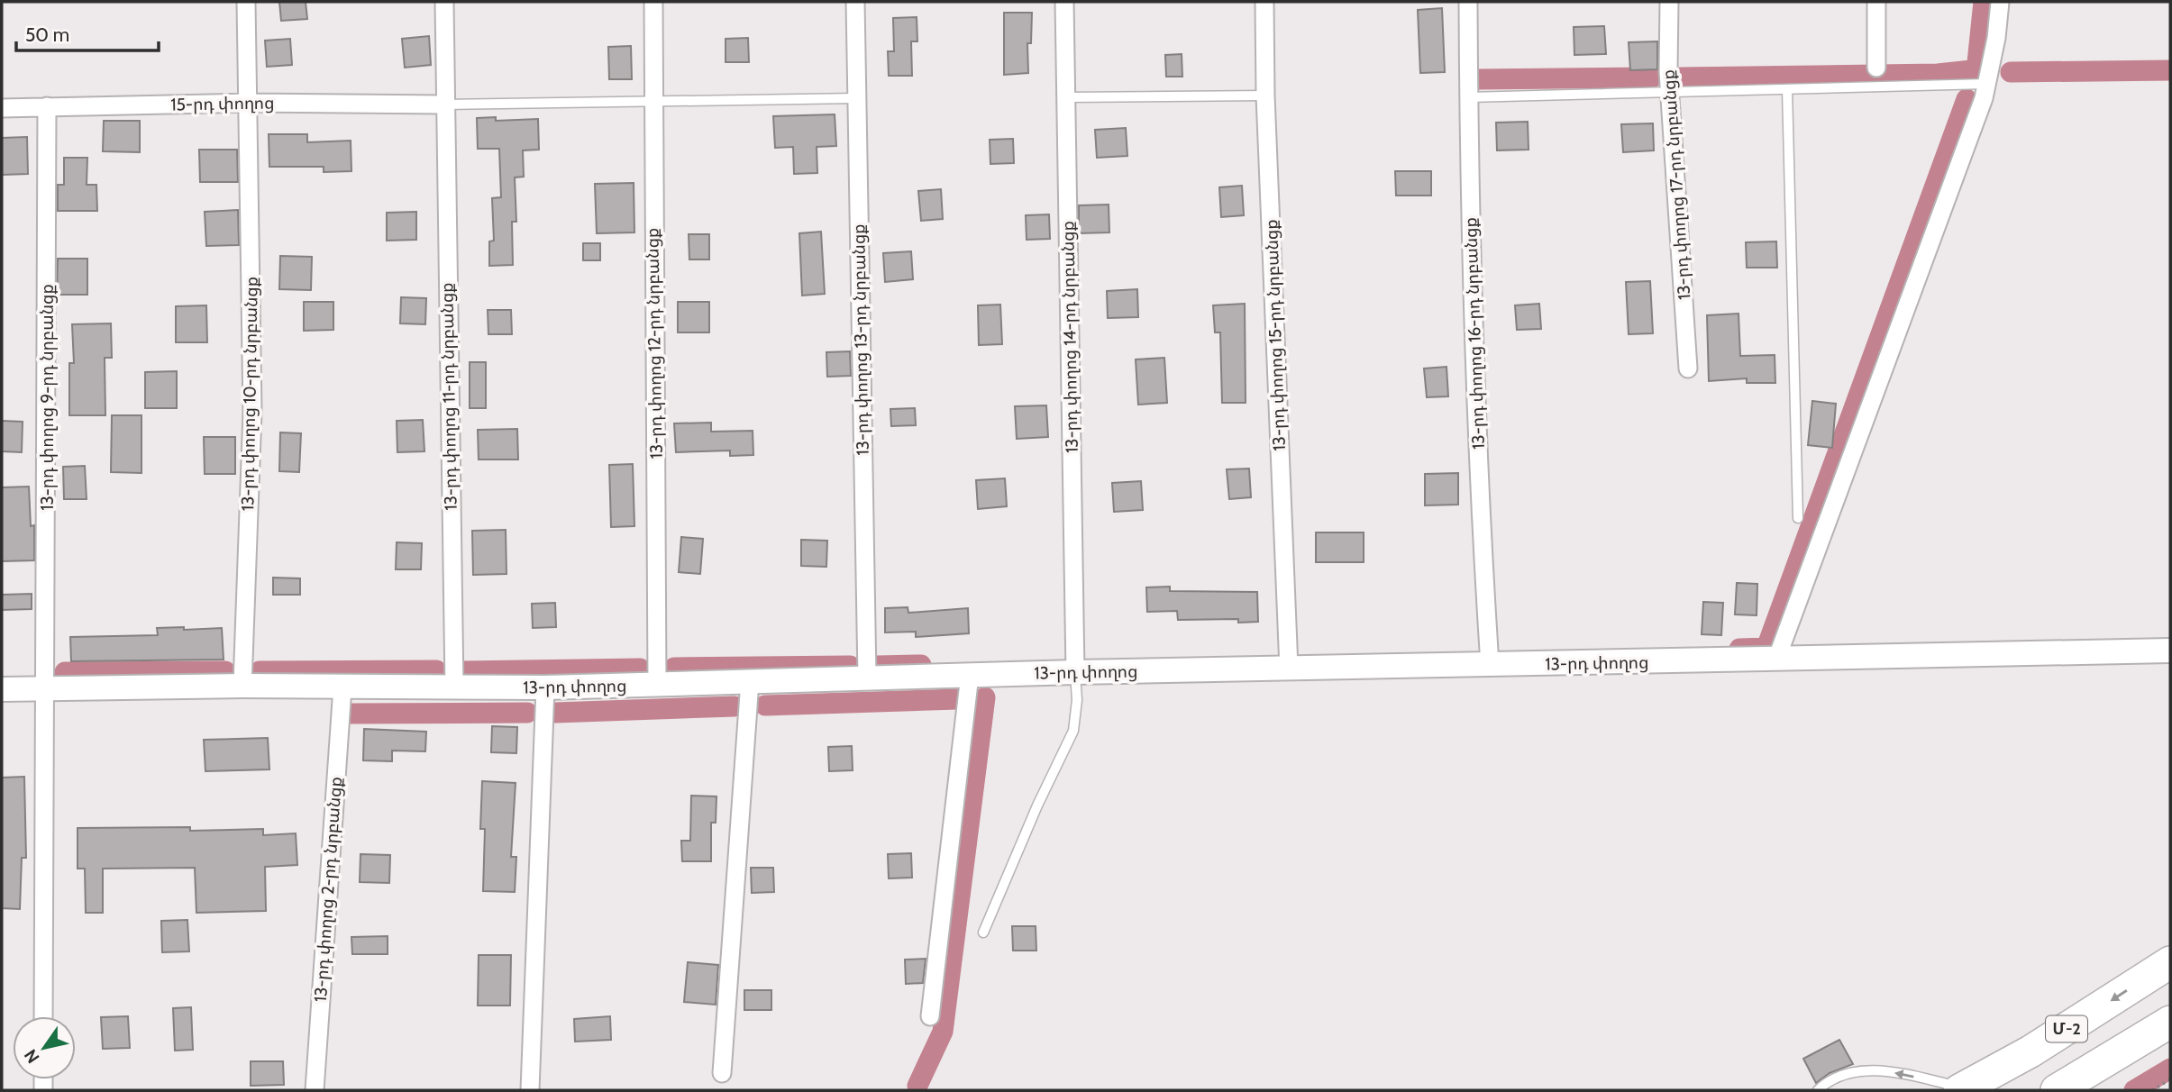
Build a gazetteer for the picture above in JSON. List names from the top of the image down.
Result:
{
  "streets": {
    "highway": ["Մ-2"],
    "street": [
      "15-րդ փողոց",
      "13-րդ փողոց 17-րդ նրբանցք",
      "13-րդ փողոց 16-րդ նրբանցք",
      "13-րդ փողոց 15-րդ նրբանցք",
      "13-րդ փողոց 14-րդ նրբանցք",
      "13-րդ փողոց 13-րդ նրբանցք",
      "13-րդ փողոց 12-րդ նրբանցք",
      "13-րդ փողոց 10-րդ նրբանցք",
      "13-րդ փողոց 11-րդ նրբանցք",
      "13-րդ փողոց 9-րդ նրբանցք",
      "13-րդ փողոց",
      "13-րդ փողոց 2-րդ նրբանցք"
    ]
  },
  "crossings": [
    ["15-րդ փողոց", "13-րդ փողոց 10-րդ նրբանցք"],
    ["15-րդ փողոց", "13-րդ փողոց 11-րդ նրբանցք"],
    ["15-րդ փողոց", "13-րդ փողոց 9-րդ նրբանցք"],
    ["13-րդ փողոց 16-րդ նրբանցք", "13-րդ փողոց"],
    ["13-րդ փողոց 15-րդ նրբանցք", "13-րդ փողոց"],
    ["13-րդ փողոց 14-րդ նրբանցք", "13-րդ փողոց"],
    ["13-րդ փողոց 13-րդ նրբանցք", "13-րդ փողոց"],
    ["13-րդ փողոց 12-րդ նրբանցք", "13-րդ փողոց"],
    ["13-րդ փողոց 10-րդ նրբանցք", "13-րդ փողոց"],
    ["13-րդ փողոց 11-րդ նրբանցք", "13-րդ փողոց"],
    ["13-րդ փողոց 9-րդ նրբանցք", "13-րդ փողոց"],
    ["13-րդ փողոց", "13-րդ փողոց 2-րդ նրբանցք"]
  ],
  "scale_bar": "50 m",
  "north": "bottom left"
}
